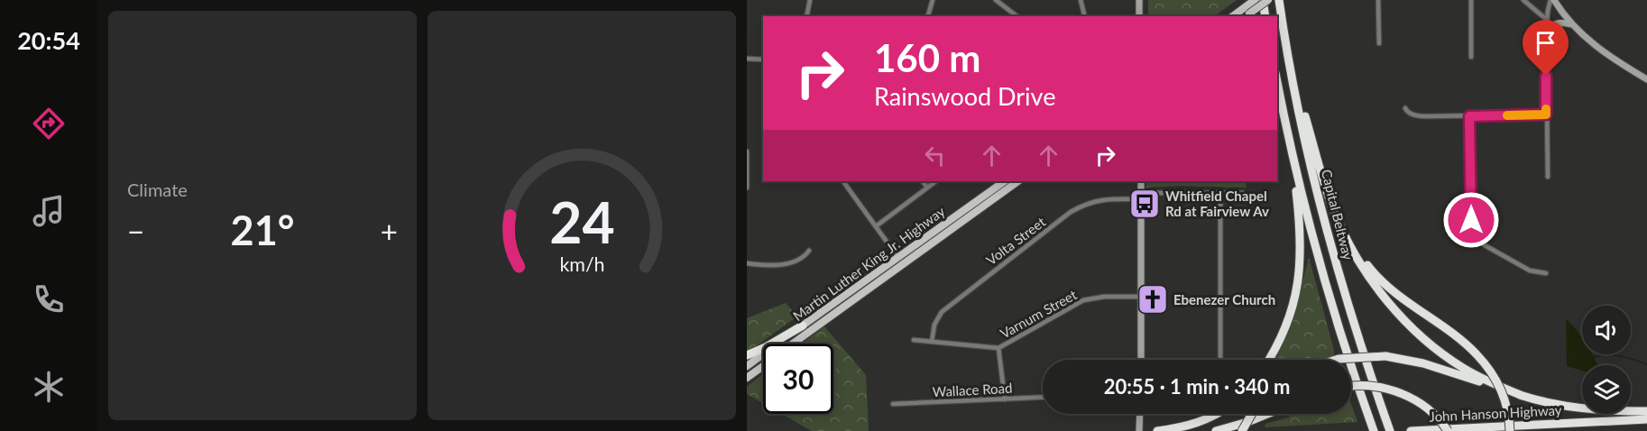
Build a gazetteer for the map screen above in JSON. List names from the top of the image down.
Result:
{
  "streets": {
    "highway": ["Capital Beltway", "John Hanson Highway"],
    "main road": ["Martin Luther King Jr. Highway"],
    "street": ["Volta Street", "Varnum Street", "Wallace Road"]
  },
  "crossings": [
    ["Volta Street", "Varnum Street"]
  ],
  "places": {
    "bus stop": ["Whitfield Chapel Rd at Fairview Av"],
    "church": ["Ebenezer Church"]
  },
  "page": {
    "tabs": "20:54",
    "tile": "Climate",
    "turn": ["160 m", "Rainswood Drive"],
    "heat": ["−", "21°", "+"],
    "limit": "30",
    "trip": "20:55 · 1 min · 340 m",
    "gauge": ["24", "km/h"]
  }
}
